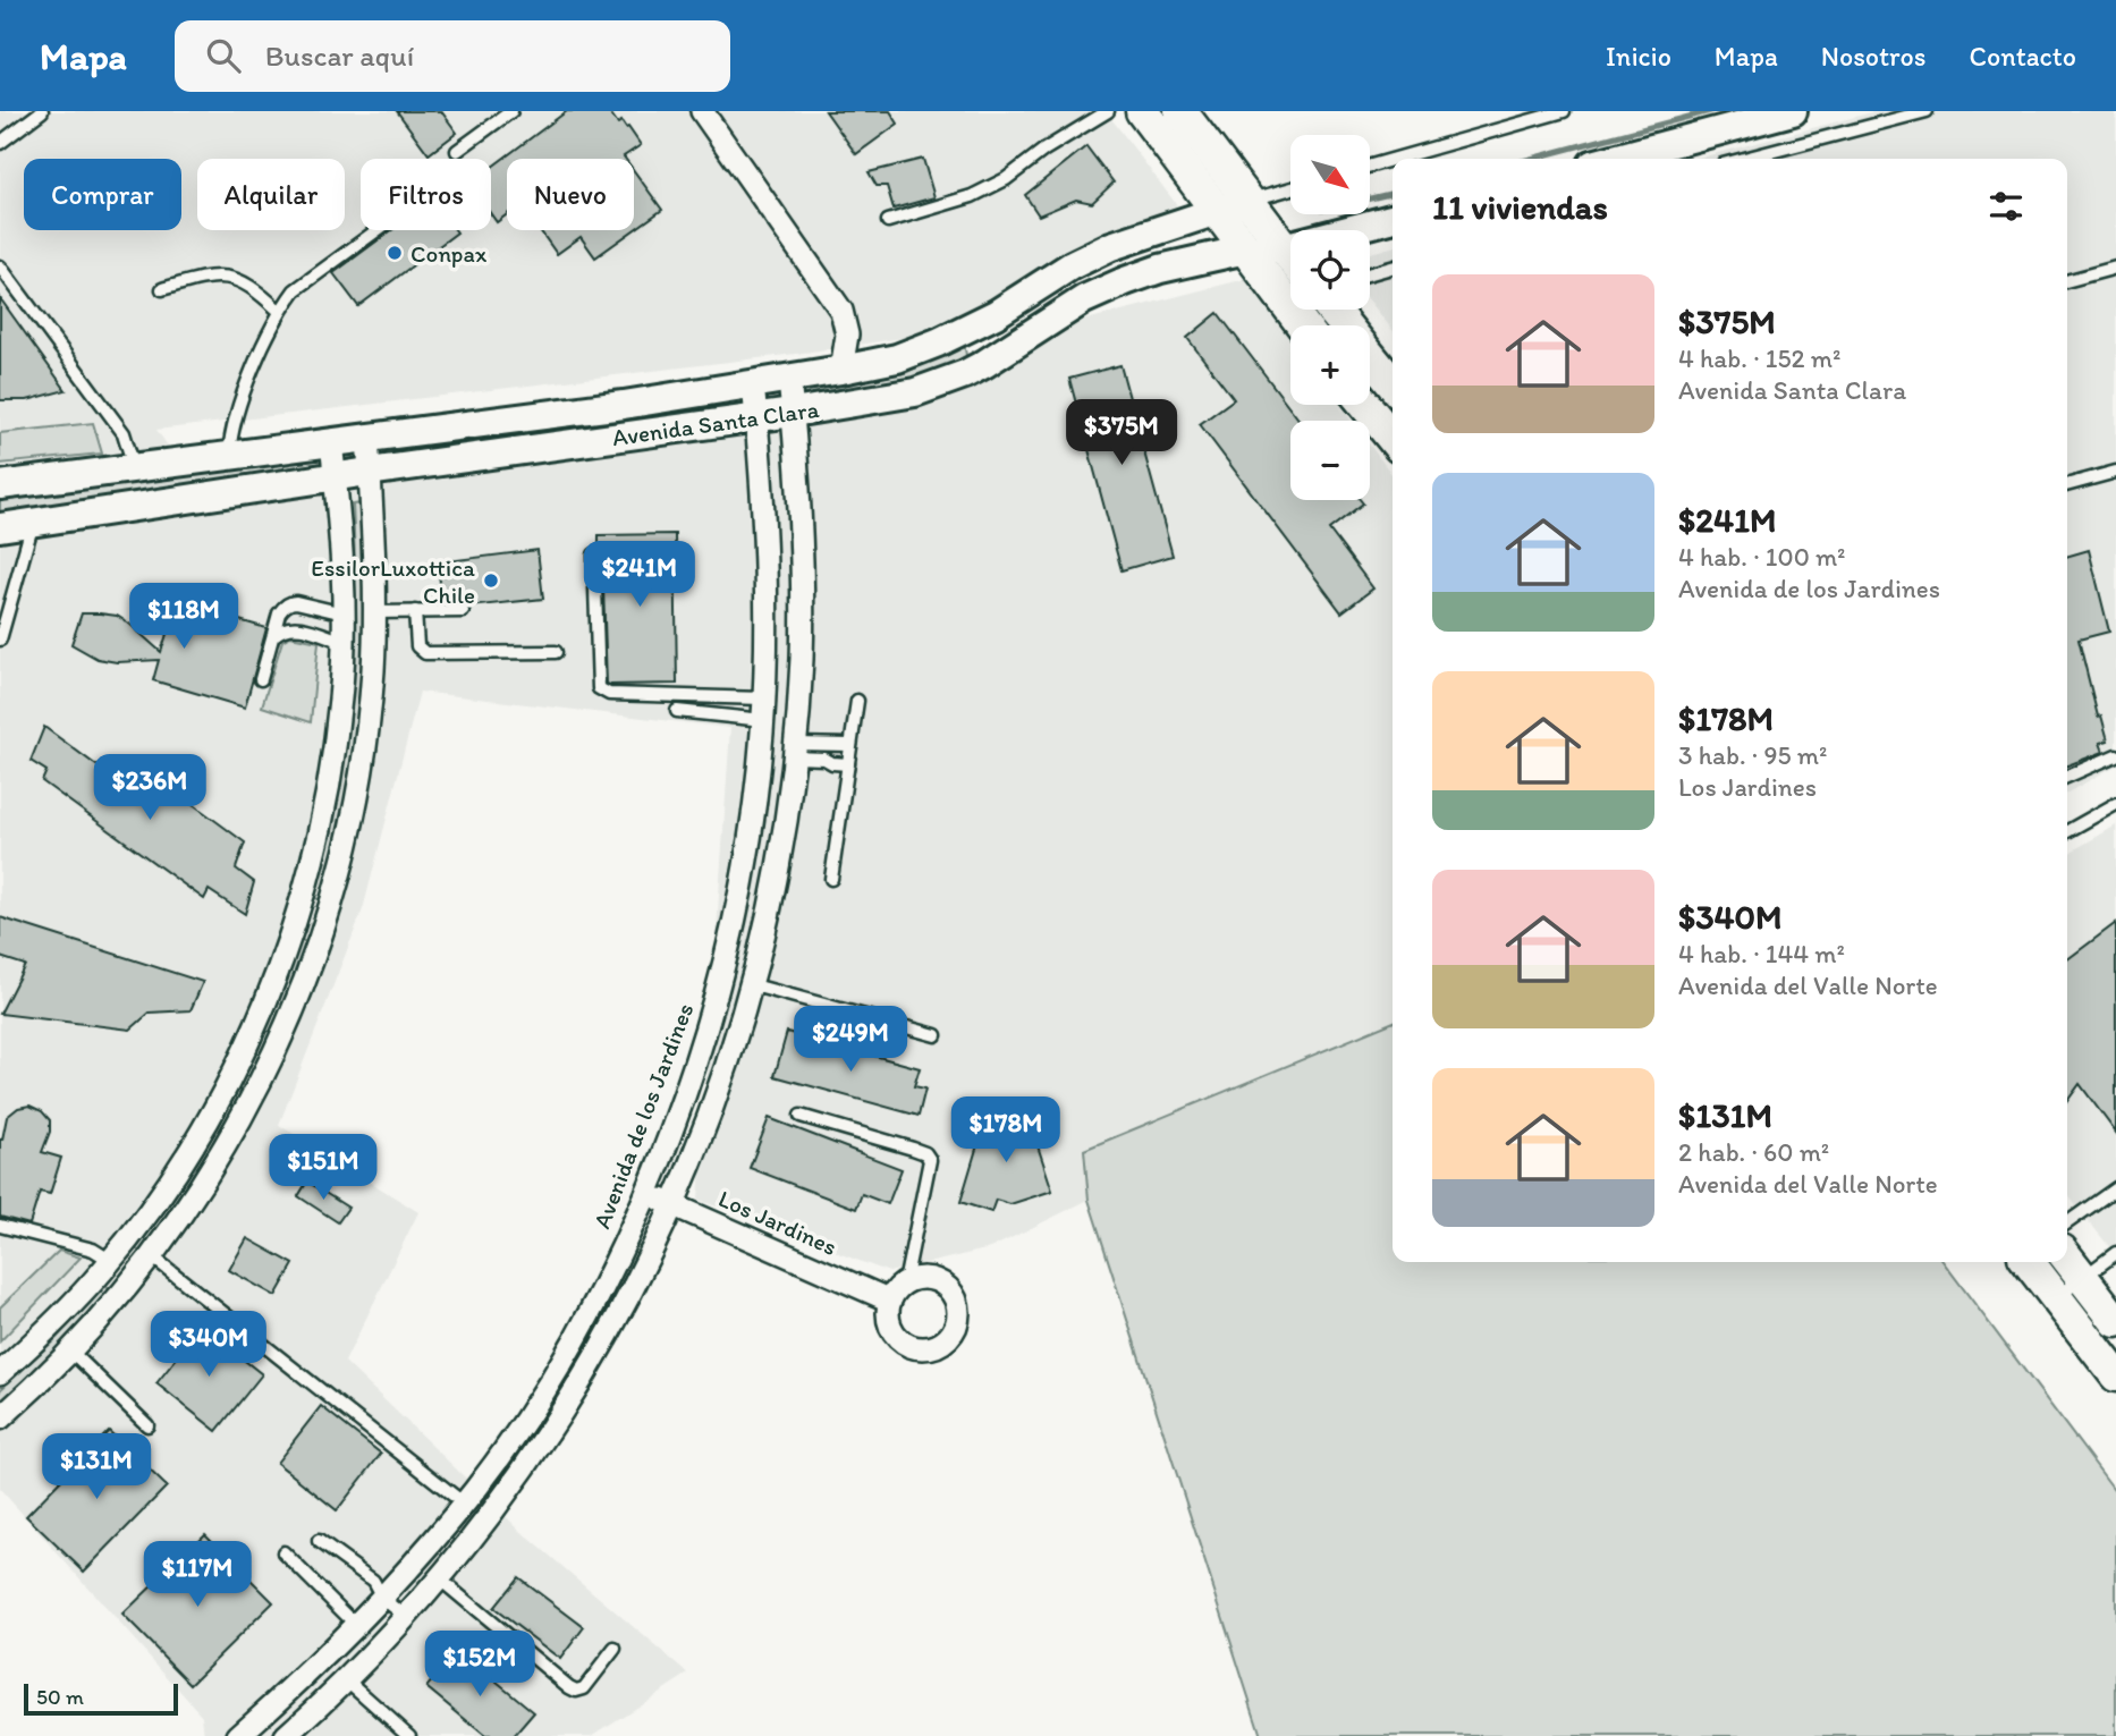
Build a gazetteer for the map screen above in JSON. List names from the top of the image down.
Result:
{
  "streets": {
    "street": ["Avenida Santa Clara", "Avenida de los Jardines", "Los Jardines"]
  },
  "crossings": [
    ["Avenida Santa Clara", "Avenida de los Jardines"],
    ["Avenida de los Jardines", "Los Jardines"]
  ],
  "places": ["Conpax", "EssilorLuxottica Chile"],
  "scale_bar": "50 m",
  "north": "bottom right",
  "page": {
    "header": "Mapa",
    "search": "Buscar aquí",
    "nav": [
      "Inicio",
      "Mapa",
      "Nosotros",
      "Contacto"
    ],
    "map_buttons": ["+", "−"],
    "chip": [
      "Comprar",
      "Alquilar",
      "Filtros",
      "Nuevo"
    ],
    "heading": "11 viviendas",
    "list": [
      {
        "name": "$375M",
        "note": "4 hab. · 152 m² · Avenida Santa Clara"
      },
      {
        "name": "$241M",
        "note": "4 hab. · 100 m² · Avenida de los Jardines"
      },
      {
        "name": "$178M",
        "note": "3 hab. · 95 m² · Los Jardines"
      },
      {
        "name": "$340M",
        "note": "4 hab. · 144 m² · Avenida del Valle Norte"
      },
      {
        "name": "$131M",
        "note": "2 hab. · 60 m² · Avenida del Valle Norte"
      }
    ],
    "price": [
      "$375M",
      "$241M",
      "$118M",
      "$236M",
      "$249M",
      "$178M",
      "$151M",
      "$340M",
      "$131M",
      "$117M",
      "$152M"
    ],
    "scale": "50 m"
  }
}
